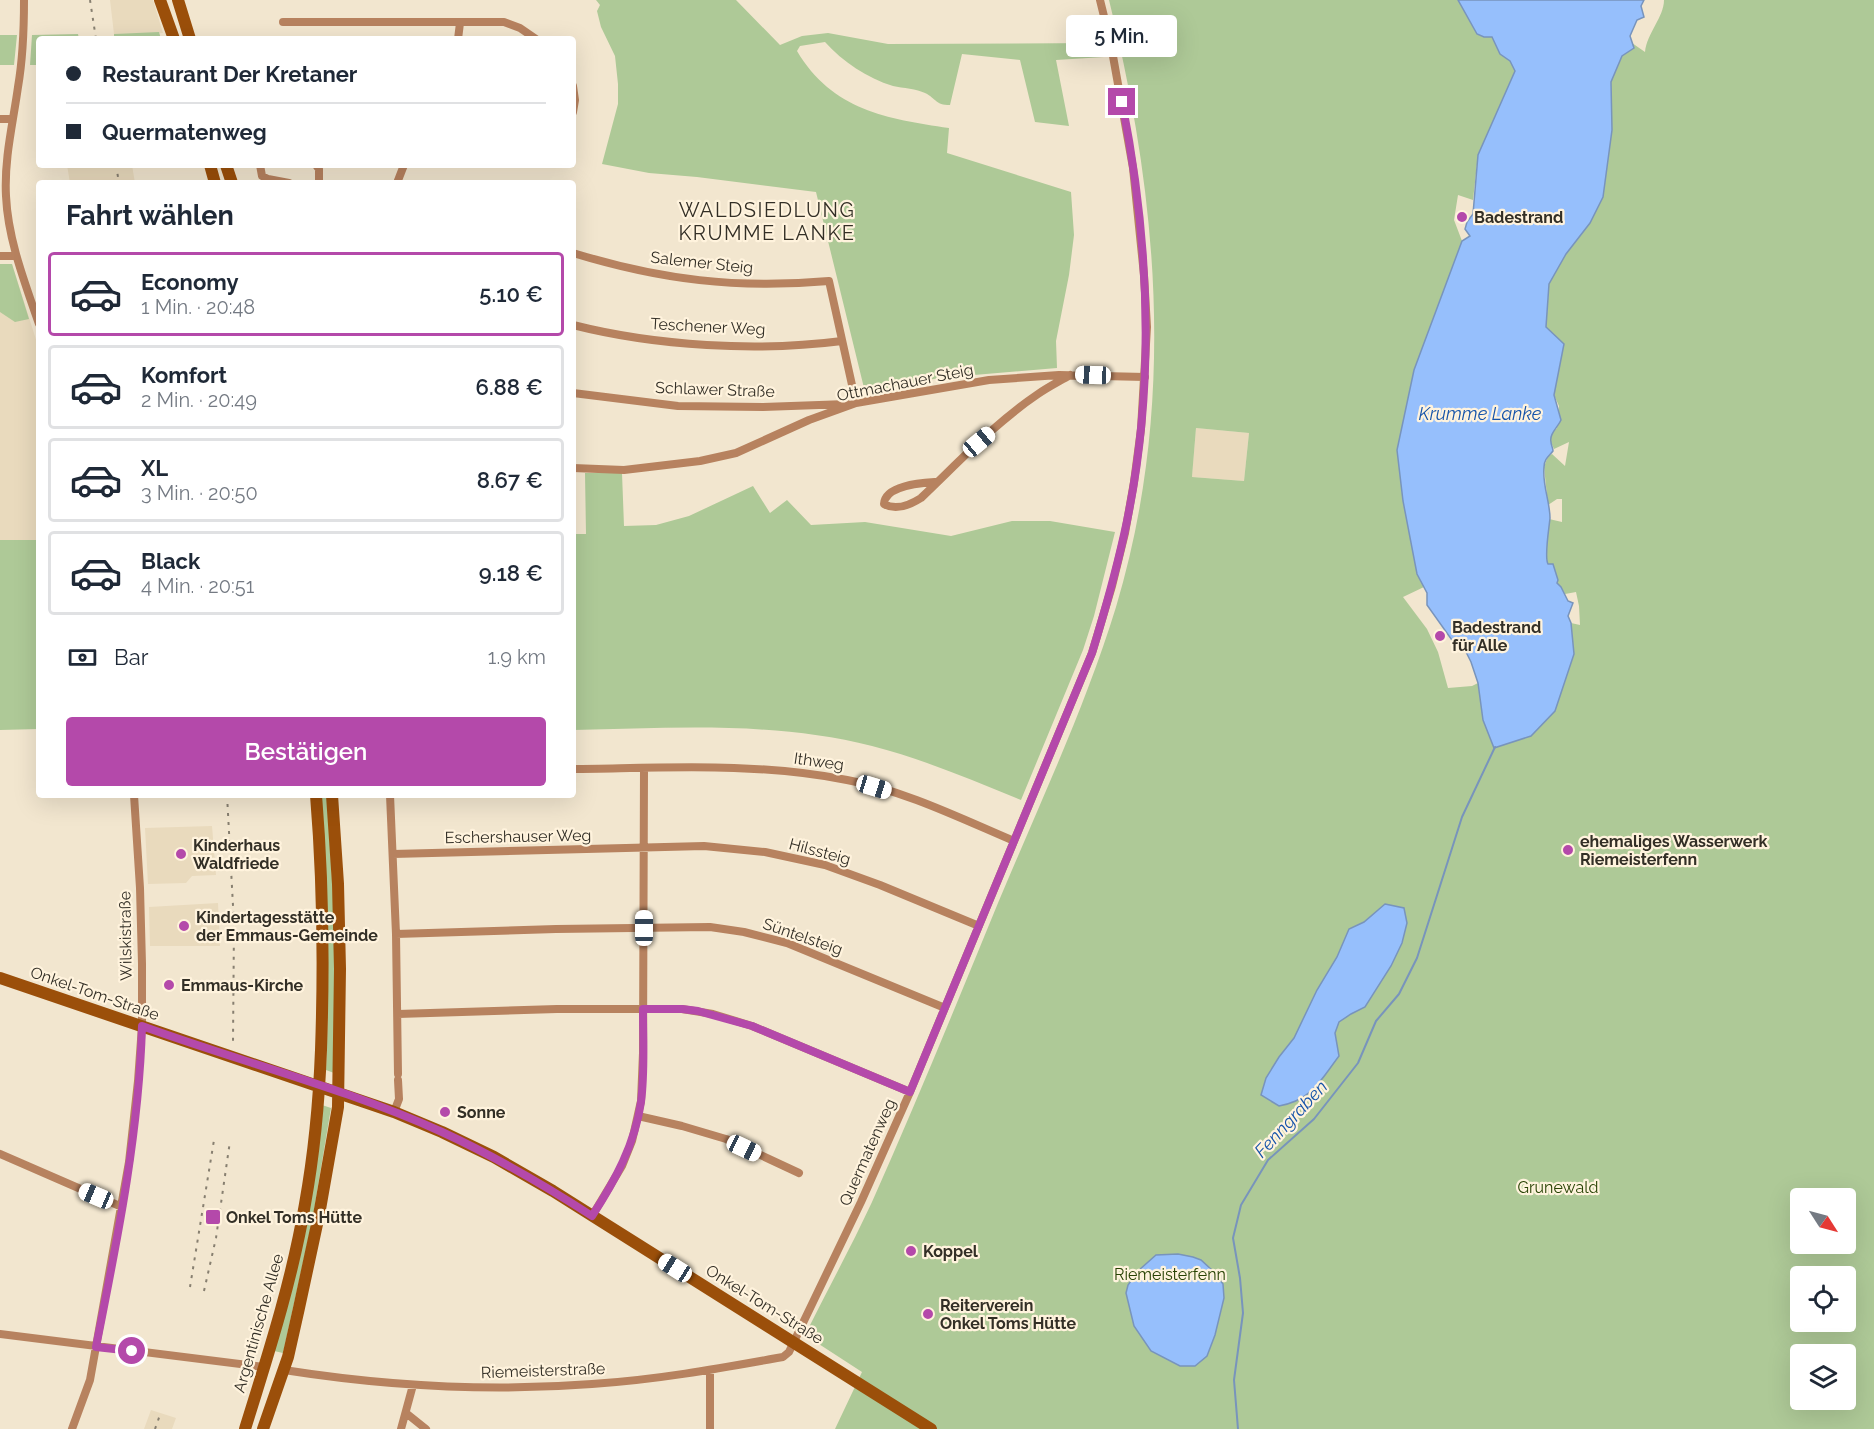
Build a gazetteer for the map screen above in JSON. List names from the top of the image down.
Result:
{
  "streets": {
    "main road": ["Onkel-Tom-Straße", "Argentinische Allee"],
    "street": [
      "Salemer Steig",
      "Teschener Weg",
      "Ottmachauer Steig",
      "Schlawer Straße",
      "Ithweg",
      "Eschershauser Weg",
      "Hilssteig",
      "Wilskistraße",
      "Süntelsteig",
      "Quermatenweg",
      "Riemeisterstraße"
    ]
  },
  "crossings": [
    ["Salemer Steig", "Teschener Weg"],
    ["Ottmachauer Steig", "Schlawer Straße"],
    ["Ottmachauer Steig", "Quermatenweg"],
    ["Ithweg", "Quermatenweg"],
    ["Eschershauser Weg", "Hilssteig"],
    ["Hilssteig", "Quermatenweg"],
    ["Wilskistraße", "Onkel-Tom-Straße"],
    ["Süntelsteig", "Quermatenweg"],
    ["Onkel-Tom-Straße", "Quermatenweg"],
    ["Onkel-Tom-Straße", "Argentinische Allee"],
    ["Onkel-Tom-Straße", "Riemeisterstraße"],
    ["Quermatenweg", "Riemeisterstraße"],
    ["Argentinische Allee", "Riemeisterstraße"]
  ],
  "districts": ["WALDSIEDLUNG KRUMME LANKE"],
  "water": ["Krumme Lanke", "Fenngraben"],
  "parks": ["Grunewald", "Riemeisterfenn"],
  "places": {
    "other": [
      "Badestrand",
      "Badestrand für Alle",
      "ehemaliges Wasserwerk Riemeisterfenn",
      "Kinderhaus Waldfriede",
      "Kindertagesstätte der Emmaus-Gemeinde",
      "Emmaus-Kirche",
      "Sonne",
      "Koppel",
      "Reiterverein Onkel Toms Hütte"
    ],
    "transit": ["Onkel Toms Hütte"]
  },
  "north": "bottom right",
  "page": {
    "bubble": "5 Min.",
    "banner": ["Restaurant Der Kretaner", "Quermatenweg"],
    "heading": "Fahrt wählen",
    "list": [
      {
        "name": "Economy",
        "note": "1 Min. · 20:48",
        "value": "5.10 €"
      },
      {
        "name": "Komfort",
        "note": "2 Min. · 20:49",
        "value": "6.88 €"
      },
      {
        "name": "XL",
        "note": "3 Min. · 20:50",
        "value": "8.67 €"
      },
      {
        "name": "Black",
        "note": "4 Min. · 20:51",
        "value": "9.18 €"
      }
    ],
    "pay": ["Bar", "1.9 km"],
    "buttons": "Bestätigen"
  }
}
